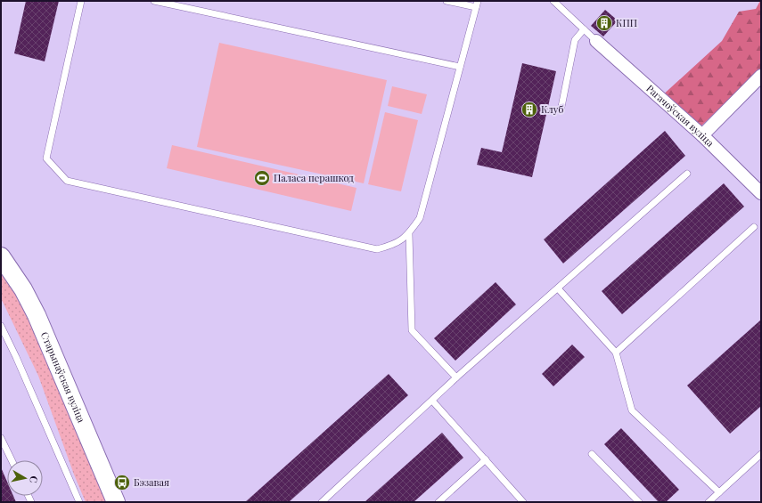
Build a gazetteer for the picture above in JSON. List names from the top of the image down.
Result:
{
  "streets": {
    "main road": ["Старынаўская вуліца"],
    "street": ["Рагачоўская вуліца"]
  },
  "places": {
    "building": ["КПП", "Клуб"],
    "sports": ["Паласа перашкод"],
    "bus stop": ["Бэзавая"]
  },
  "north": "right"
}
